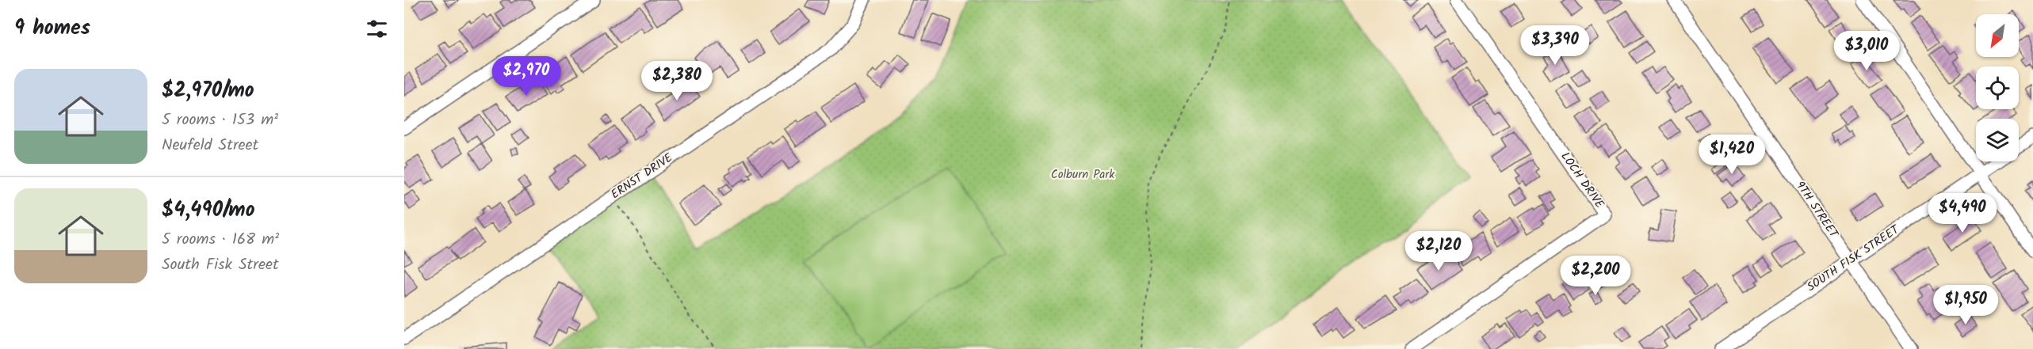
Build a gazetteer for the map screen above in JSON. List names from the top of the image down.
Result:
{
  "streets": {
    "street": [
      "ERNST DRIVE",
      "LOCH DRIVE",
      "9TH STREET",
      "SOUTH FISK STREET"
    ]
  },
  "crossings": [
    ["9TH STREET", "SOUTH FISK STREET"]
  ],
  "parks": ["Colburn Park"],
  "north": "bottom left",
  "page": {
    "heading": "9 homes",
    "price": [
      "$3,390",
      "$3,010",
      "$2,970",
      "$2,380",
      "$1,420",
      "$4,490",
      "$2,120",
      "$2,200",
      "$1,950"
    ],
    "list": [
      {
        "name": "$2,970/mo",
        "note": "5 rooms · 153 m² · Neufeld Street"
      },
      {
        "name": "$4,490/mo",
        "note": "5 rooms · 168 m² · South Fisk Street"
      }
    ]
  }
}
